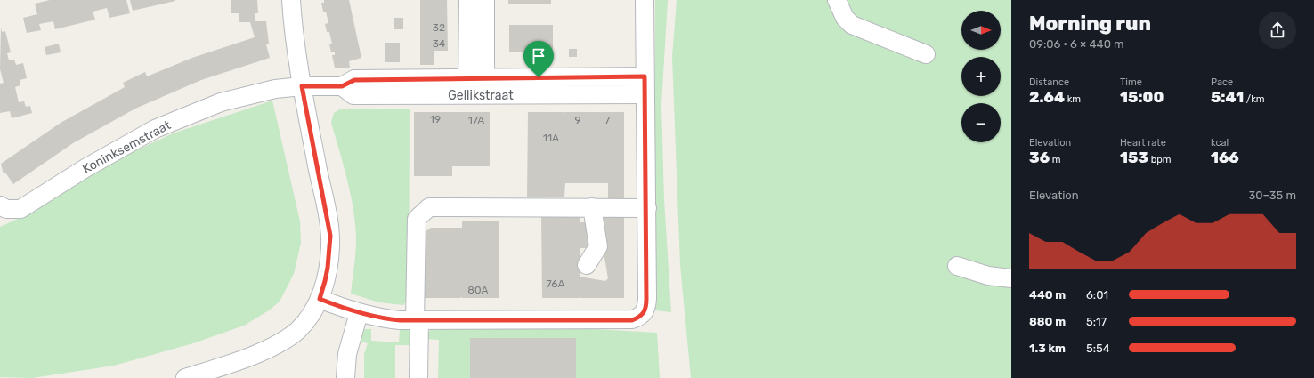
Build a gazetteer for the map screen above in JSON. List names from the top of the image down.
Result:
{
  "streets": {
    "street": ["Gellikstraat", "Koninksemstraat"]
  },
  "crossings": [
    ["Gellikstraat", "Koninksemstraat"]
  ],
  "house_numbers": [
    "32",
    "34",
    "19",
    "17A",
    "9",
    "7",
    "11A",
    "76A",
    "80A"
  ],
  "north": "right",
  "page": {
    "heading": ["Morning run", "09:06 · 6 × 440 m"],
    "map_buttons": ["+", "−"],
    "stats": [
      ["Distance", "2.64 km"],
      ["Time", "15:00"],
      ["Pace", "5:41 /km"],
      ["Elevation", "36 m"],
      ["Heart rate", "153 bpm"],
      ["kcal", "166"]
    ],
    "chart": ["Elevation", "30–35 m"],
    "list": [
      {
        "name": "440 m",
        "note": "6:01"
      },
      {
        "name": "880 m",
        "note": "5:17"
      },
      {
        "name": "1.3 km",
        "note": "5:54"
      }
    ]
  }
}
